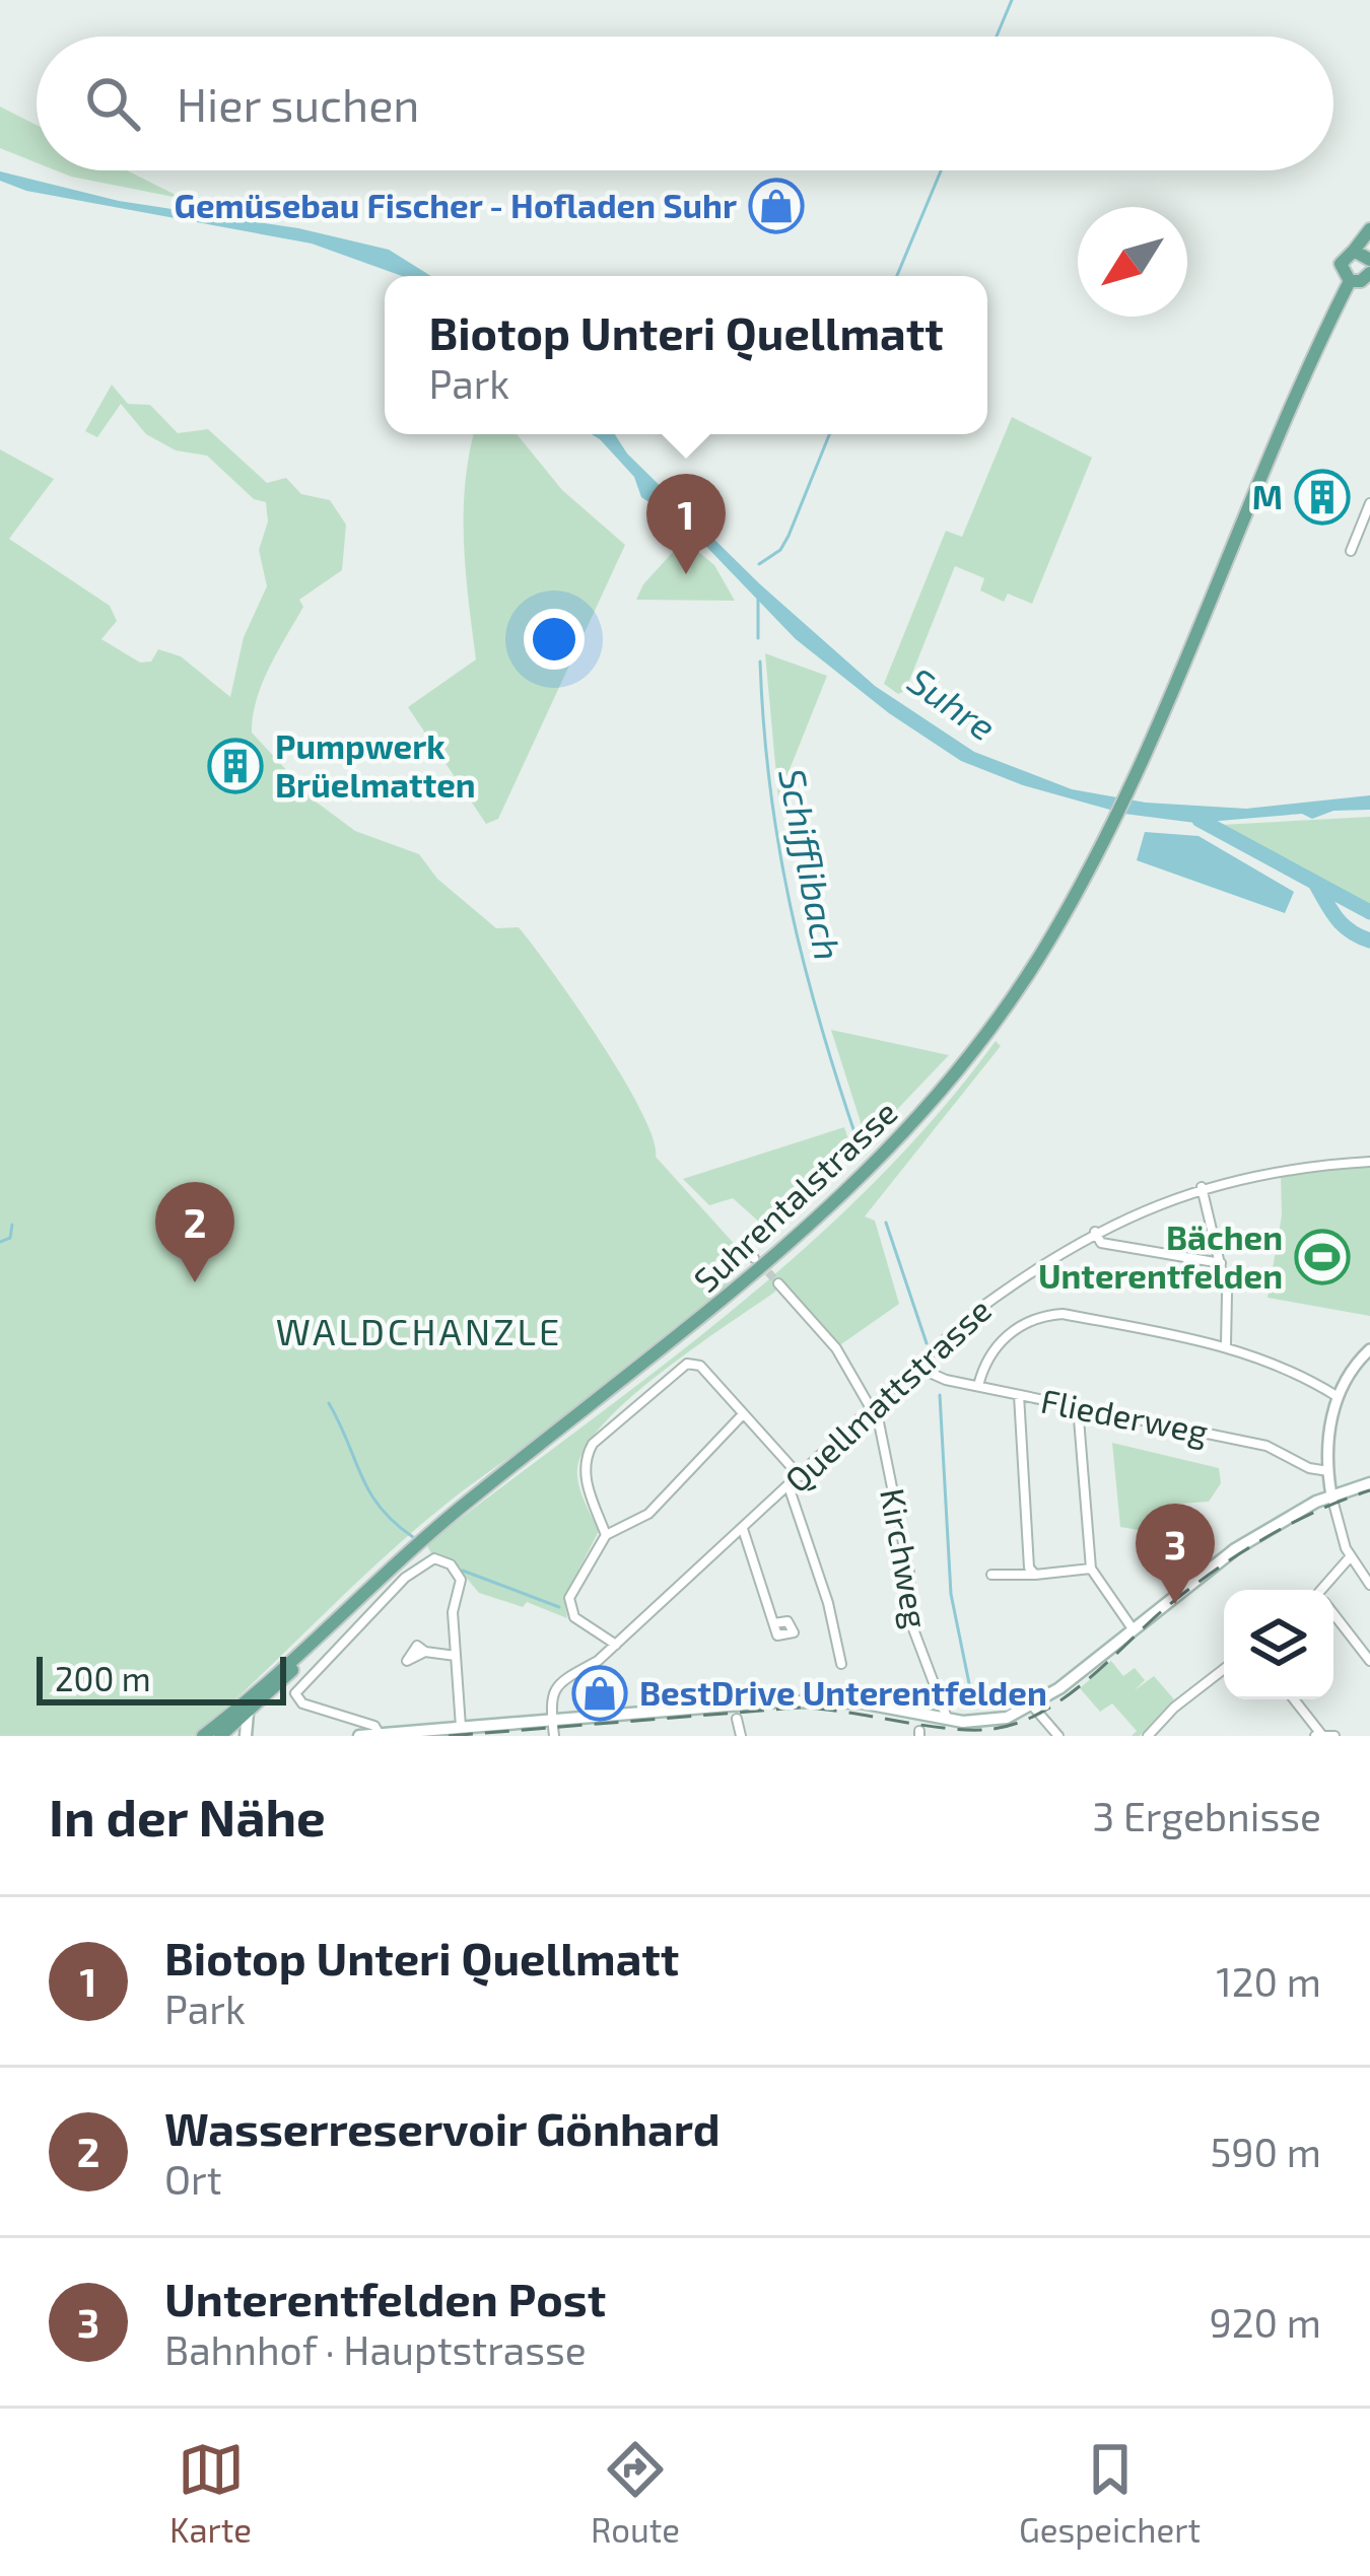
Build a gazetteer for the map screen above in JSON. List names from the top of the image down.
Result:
{
  "streets": {
    "main road": ["Suhrentalstrasse"],
    "street": ["Quellmattstrasse", "Fliederweg", "Kirchweg"]
  },
  "crossings": [
    ["Quellmattstrasse", "Fliederweg"],
    ["Quellmattstrasse", "Kirchweg"]
  ],
  "districts": ["WALDCHANZLE"],
  "water": ["Suhre", "Schifflibach"],
  "places": {
    "shop": ["Gemüsebau Fischer - Hofladen Suhr", "BestDrive Unterentfelden"],
    "building": ["M", "Pumpwerk Brüelmatten"],
    "sports": ["Bächen Unterentfelden"]
  },
  "scale_bar": "200 m",
  "north": "bottom left",
  "page": {
    "search": "Hier suchen",
    "popup": ["Biotop Unteri Quellmatt", "Park"],
    "pins": ["1", "2", "3"],
    "scale": "200 m",
    "heading": ["In der Nähe", "3 Ergebnisse"],
    "list": [
      {
        "mark": "1",
        "name": "Biotop Unteri Quellmatt",
        "note": "Park",
        "value": "120 m"
      },
      {
        "mark": "2",
        "name": "Wasserreservoir Gönhard",
        "note": "Ort",
        "value": "590 m"
      },
      {
        "mark": "3",
        "name": "Unterentfelden Post",
        "note": "Bahnhof · Hauptstrasse",
        "value": "920 m"
      }
    ],
    "nav": ["Karte", "Route", "Gespeichert"]
  }
}
